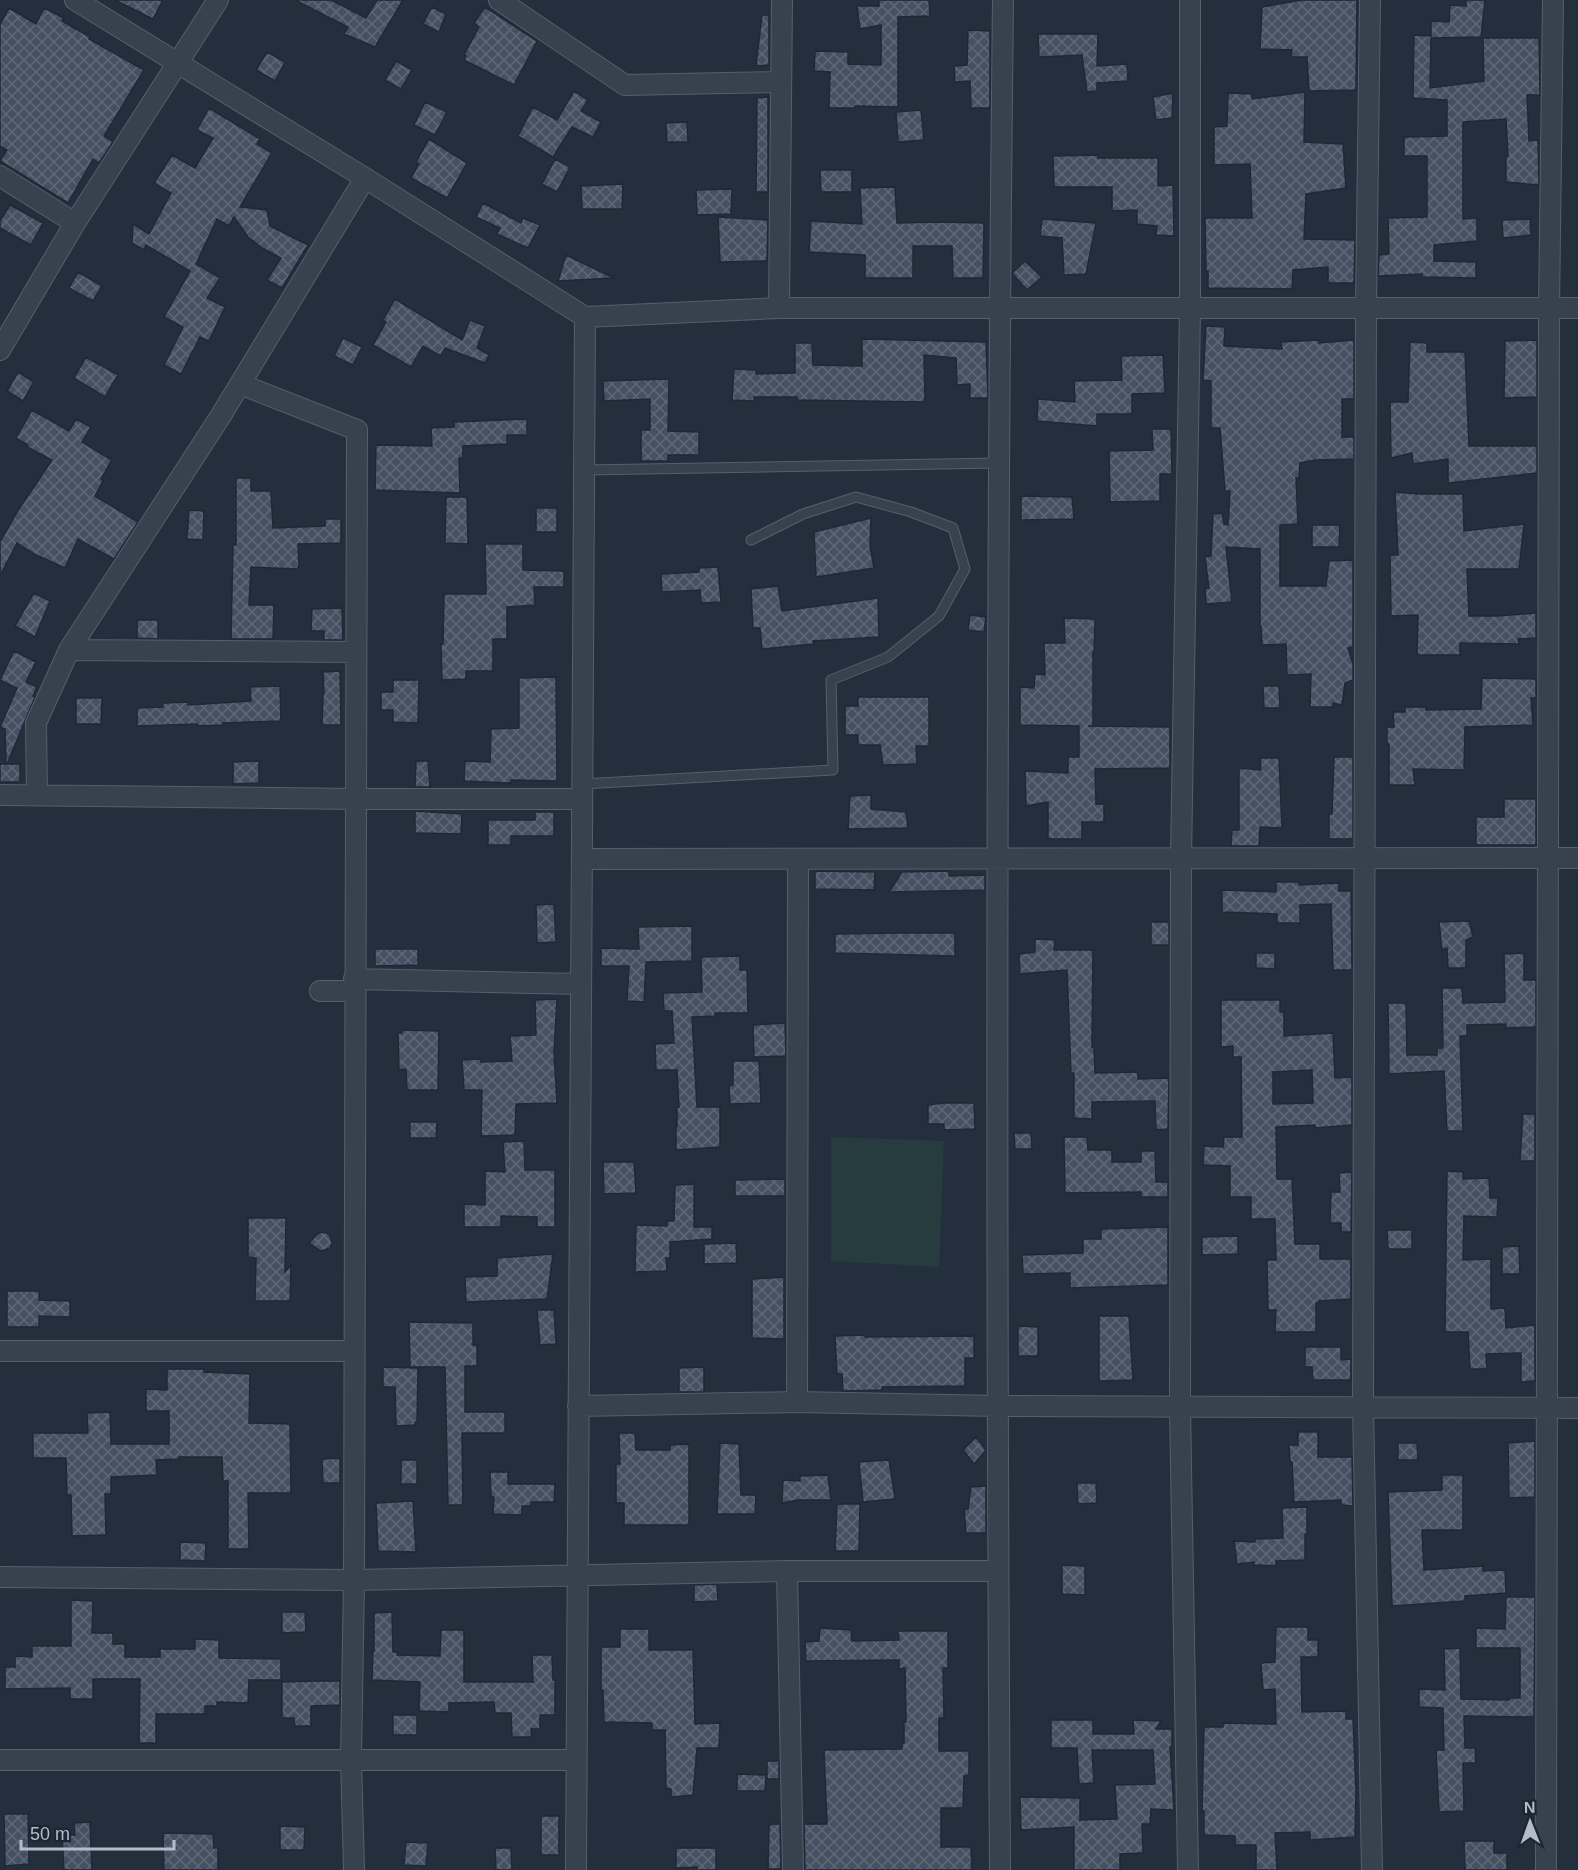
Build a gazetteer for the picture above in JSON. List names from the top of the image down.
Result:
{
  "scale_bar": "50 m",
  "north": "top"
}
